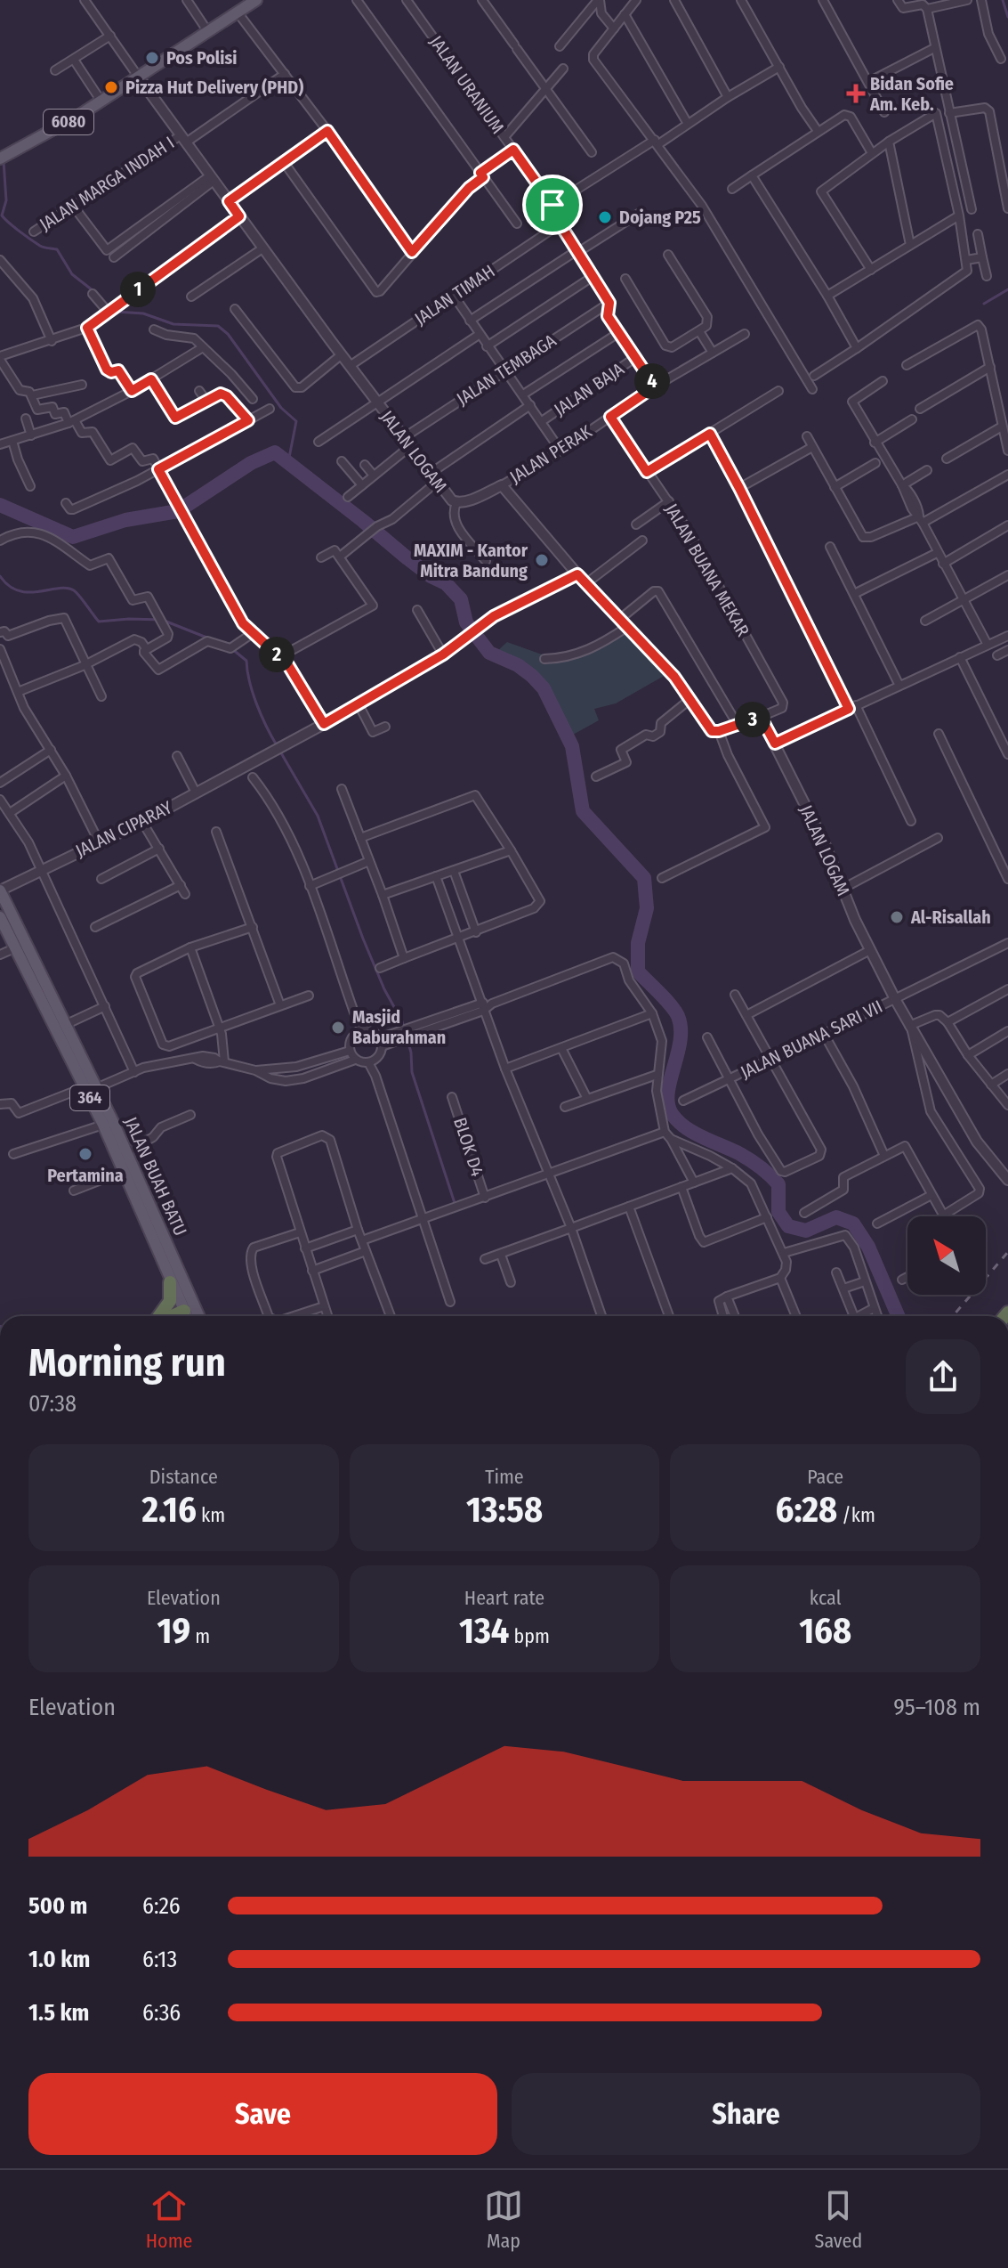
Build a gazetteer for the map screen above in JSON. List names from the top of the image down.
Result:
{
  "streets": {
    "main road": ["6080", "364", "JALAN BUAH BATU"],
    "street": [
      "JALAN URANIUM",
      "JALAN MARGA INDAH I",
      "JALAN TIMAH",
      "JALAN TEMBAGA",
      "JALAN BAJA",
      "JALAN LOGAM",
      "JALAN PERAK",
      "JALAN BUANA MEKAR",
      "JALAN CIPARAY",
      "JALAN BUANA SARI VII",
      "BLOK D4"
    ]
  },
  "crossings": [
    ["JALAN URANIUM", "JALAN TIMAH"],
    ["JALAN URANIUM", "JALAN TEMBAGA"],
    ["6080", "JALAN LOGAM"],
    ["JALAN MARGA INDAH I", "JALAN LOGAM"],
    ["JALAN TIMAH", "JALAN BAJA"],
    ["JALAN TIMAH", "JALAN LOGAM"],
    ["JALAN TEMBAGA", "JALAN BAJA"],
    ["JALAN TEMBAGA", "JALAN LOGAM"],
    ["JALAN BAJA", "JALAN PERAK"],
    ["JALAN LOGAM", "JALAN PERAK"],
    ["JALAN LOGAM", "JALAN BUANA MEKAR"],
    ["JALAN LOGAM", "JALAN BUANA SARI VII"],
    ["JALAN PERAK", "JALAN BUANA MEKAR"],
    ["JALAN CIPARAY", "JALAN BUAH BATU"]
  ],
  "places": {
    "other": [
      "Pos Polisi",
      "Pizza Hut Delivery (PHD)",
      "Dojang P25",
      "MAXIM - Kantor Mitra Bandung",
      "Al-Risallah",
      "Masjid Baburahman",
      "Pertamina"
    ],
    "health": ["Bidan Sofie Am. Keb."]
  },
  "north": "top left",
  "page": {
    "pins": [
      "1",
      "4",
      "2",
      "3"
    ],
    "heading": ["Morning run", "07:38"],
    "stats": [
      ["Distance", "2.16 km"],
      ["Time", "13:58"],
      ["Pace", "6:28 /km"],
      ["Elevation", "19 m"],
      ["Heart rate", "134 bpm"],
      ["kcal", "168"]
    ],
    "chart": ["Elevation", "95–108 m"],
    "list": [
      {
        "name": "500 m",
        "note": "6:26"
      },
      {
        "name": "1.0 km",
        "note": "6:13"
      },
      {
        "name": "1.5 km",
        "note": "6:36"
      }
    ],
    "buttons": ["Save", "Share"],
    "tabs": ["Home", "Map", "Saved"]
  }
}
